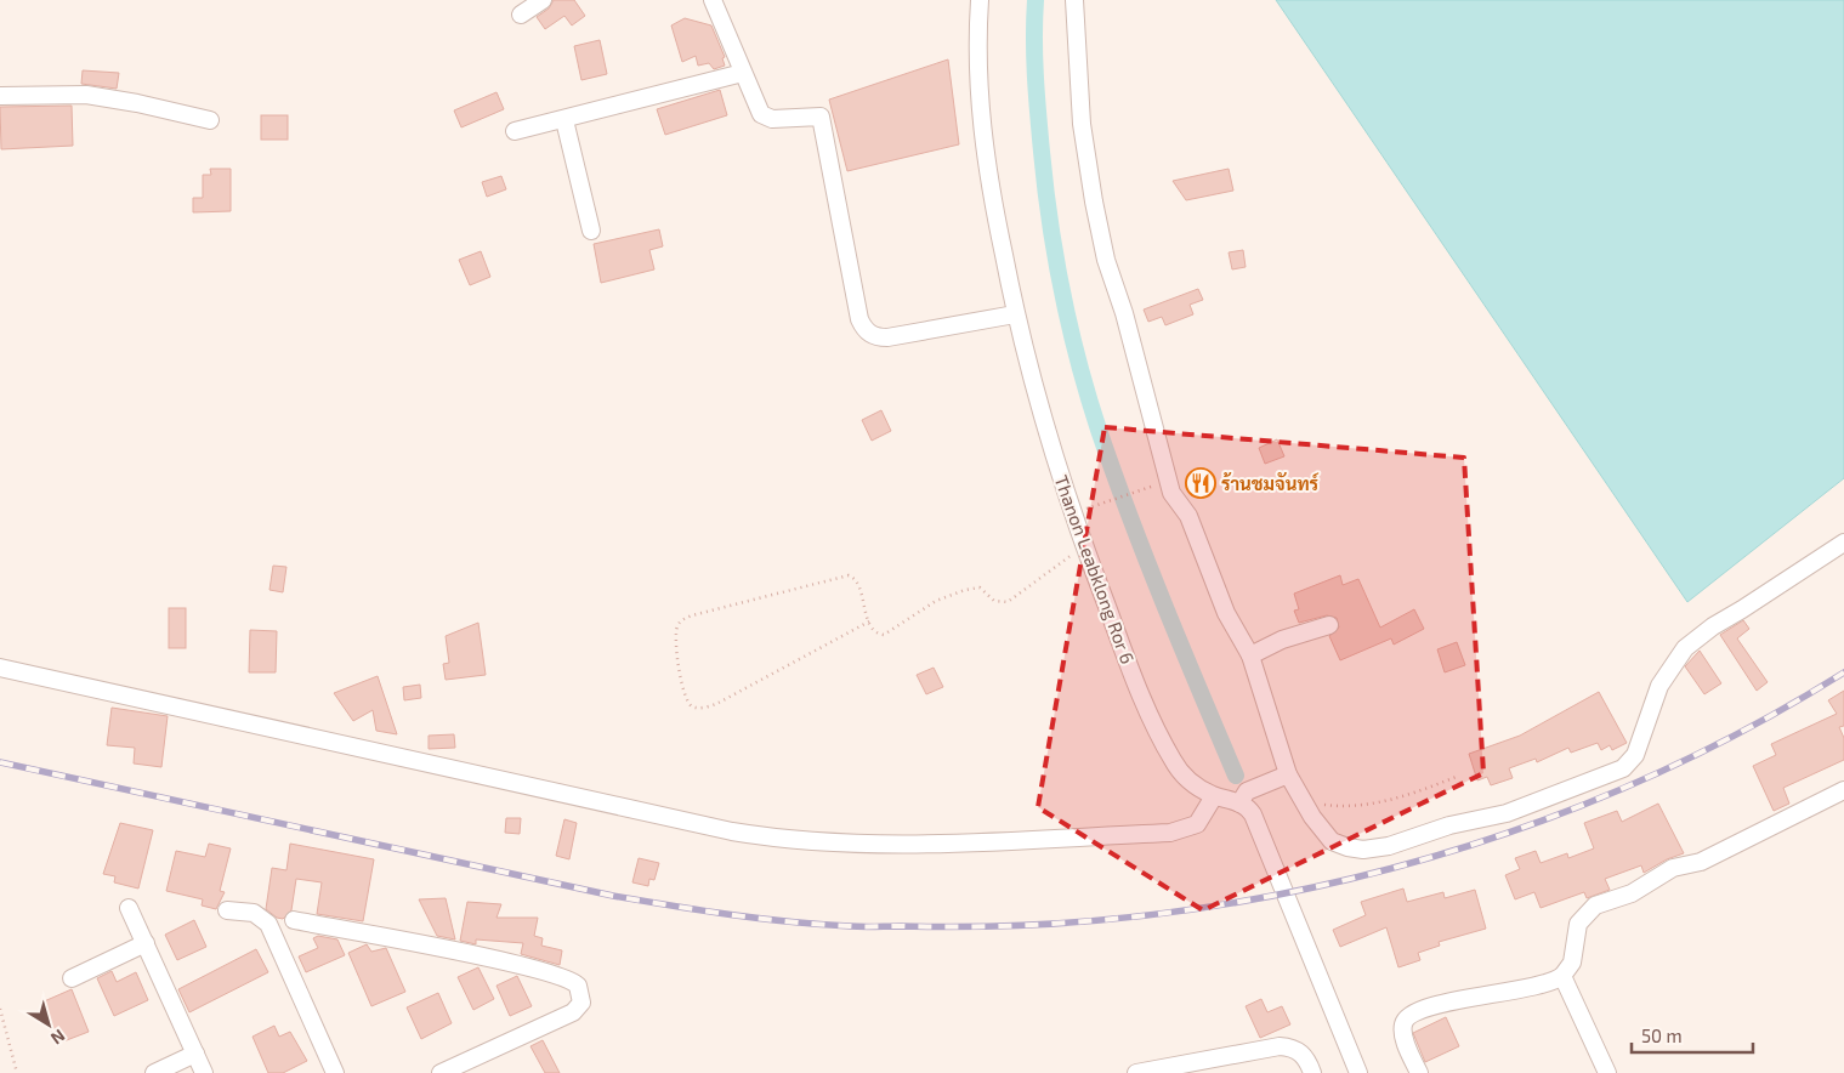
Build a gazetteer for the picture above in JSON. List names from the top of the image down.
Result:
{
  "streets": {
    "street": ["Thanon Leabklong Ror 6"]
  },
  "places": {
    "restaurant": ["ร้านชมจันทร์"]
  },
  "scale_bar": "50 m",
  "north": "bottom right"
}
